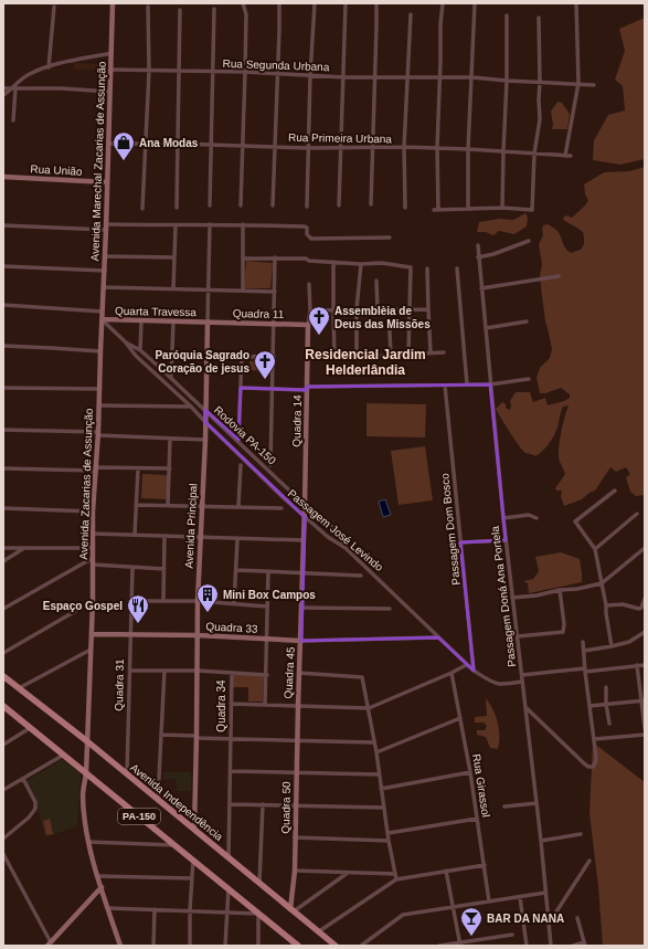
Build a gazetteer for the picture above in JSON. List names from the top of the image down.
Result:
{
  "streets": {
    "main road": ["Avenida Independência", "PA-150"],
    "street": [
      "Rua Segunda Urbana",
      "Rua Primeira Urbana",
      "Avenida Marechal Zacarias de Assunção",
      "Rua União",
      "Quarta Travessa",
      "Quadra 11",
      "Quadra 14",
      "Rodovia PA-150",
      "Avenida Zacarias de Assunção",
      "Avenida Principal",
      "Passagem Dom Bosco",
      "Passagem José Levindo",
      "Passagem Doná Ana Portela",
      "Quadra 33",
      "Quadra 45",
      "Quadra 31",
      "Quadra 34",
      "Rua Girassol",
      "Quadra 50"
    ]
  },
  "crossings": [
    ["Rua Segunda Urbana", "Avenida Marechal Zacarias de Assunção"],
    ["Rua Primeira Urbana", "Avenida Marechal Zacarias de Assunção"],
    ["Avenida Marechal Zacarias de Assunção", "Rua União"],
    ["Avenida Marechal Zacarias de Assunção", "Quarta Travessa"],
    ["Avenida Marechal Zacarias de Assunção", "Rodovia PA-150"],
    ["Avenida Marechal Zacarias de Assunção", "Avenida Zacarias de Assunção"],
    ["Quarta Travessa", "Quadra 11"],
    ["Quarta Travessa", "Rodovia PA-150"],
    ["Quarta Travessa", "Avenida Zacarias de Assunção"],
    ["Quarta Travessa", "Avenida Principal"],
    ["Quadra 11", "Quadra 14"],
    ["Quadra 11", "Avenida Principal"],
    ["Quadra 14", "Rodovia PA-150"],
    ["Quadra 14", "Passagem José Levindo"],
    ["Quadra 14", "Quadra 45"],
    ["Rodovia PA-150", "Avenida Zacarias de Assunção"],
    ["Rodovia PA-150", "Avenida Principal"],
    ["Rodovia PA-150", "Passagem José Levindo"],
    ["Avenida Principal", "Passagem José Levindo"],
    ["Avenida Principal", "Quadra 33"],
    ["Avenida Principal", "Avenida Independência"],
    ["Passagem Dom Bosco", "Passagem José Levindo"],
    ["Passagem José Levindo", "Passagem Doná Ana Portela"],
    ["Quadra 33", "Quadra 31"],
    ["Quadra 45", "Quadra 50"],
    ["Quadra 31", "Avenida Independência"],
    ["Quadra 34", "Avenida Independência"],
    ["Avenida Independência", "Quadra 50"]
  ],
  "districts": ["Residencial Jardim Helderlândia"],
  "places": {
    "shop": ["Ana Modas"],
    "church": ["Assemblèia de Deus das Missões", "Paróquia Sagrado Coração de jesus"],
    "building": ["Mini Box Campos"],
    "restaurant": ["Espaço Gospel"],
    "bar": ["BAR DA NANA"]
  }
}
